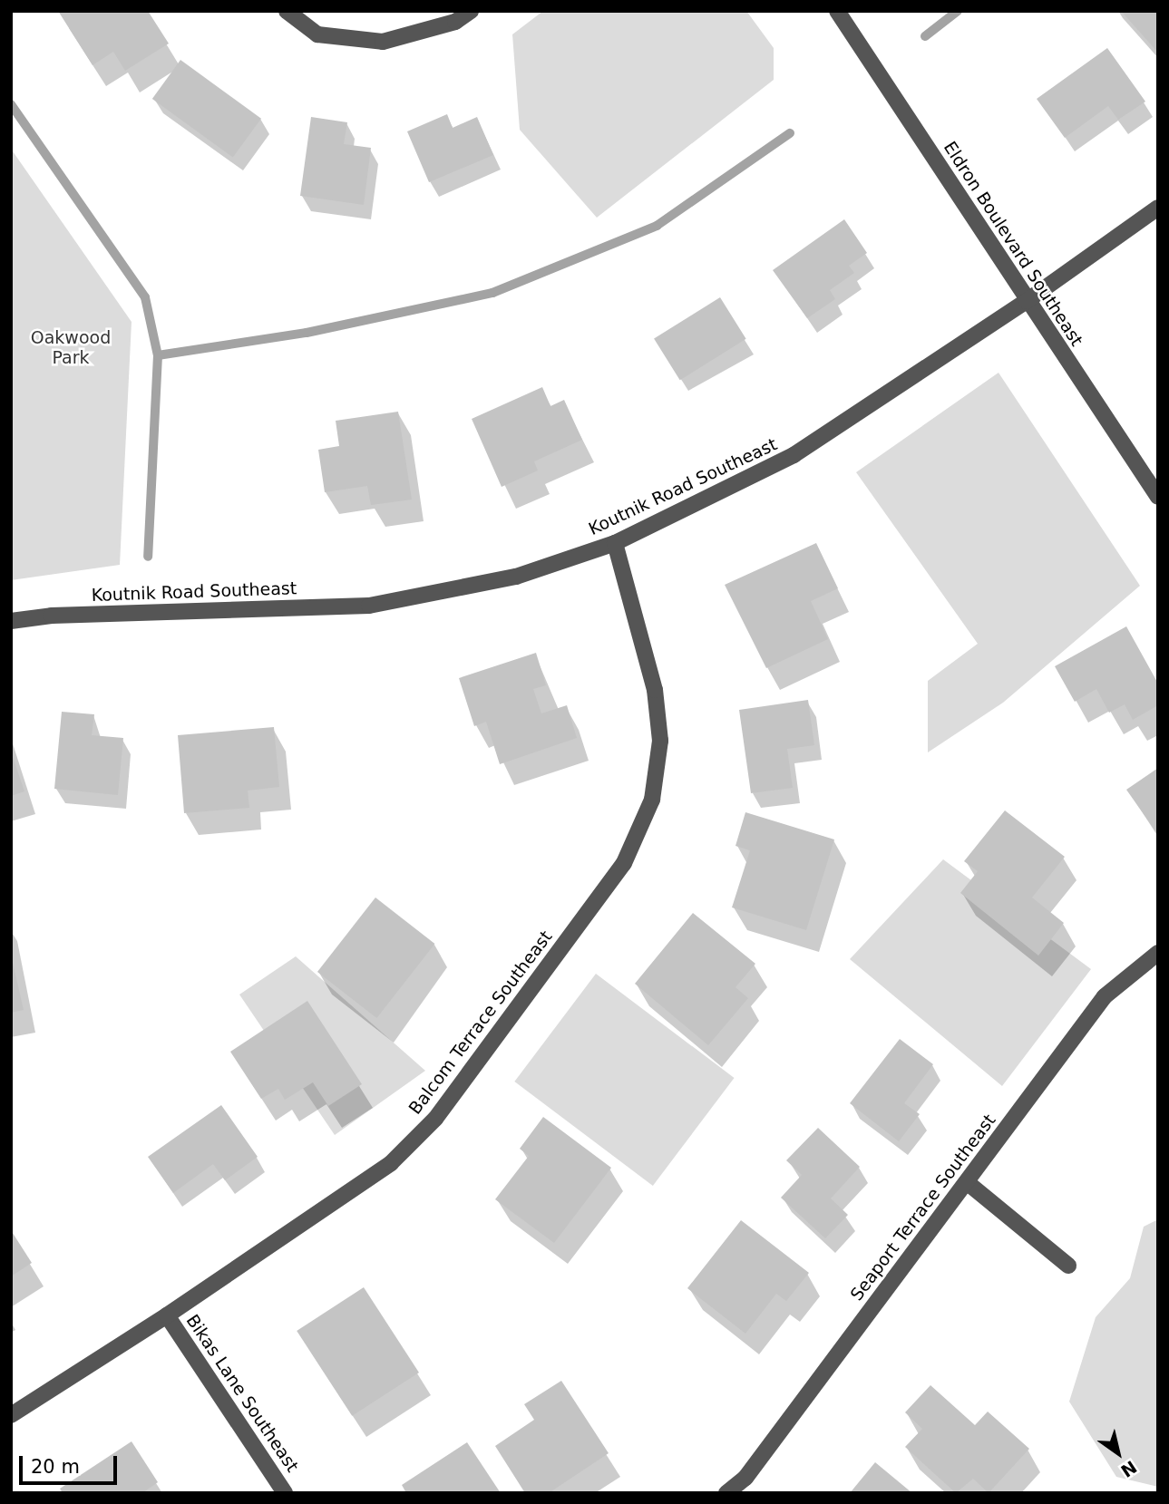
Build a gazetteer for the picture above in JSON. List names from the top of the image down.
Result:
{
  "streets": {
    "street": [
      "Eldron Boulevard Southeast",
      "Koutnik Road Southeast",
      "Balcom Terrace Southeast",
      "Seaport Terrace Southeast",
      "Bikas Lane Southeast"
    ]
  },
  "crossings": [
    ["Eldron Boulevard Southeast", "Koutnik Road Southeast"],
    ["Koutnik Road Southeast", "Balcom Terrace Southeast"],
    ["Balcom Terrace Southeast", "Bikas Lane Southeast"]
  ],
  "parks": ["Oakwood Park"],
  "scale_bar": "20 m",
  "north": "bottom right"
}
